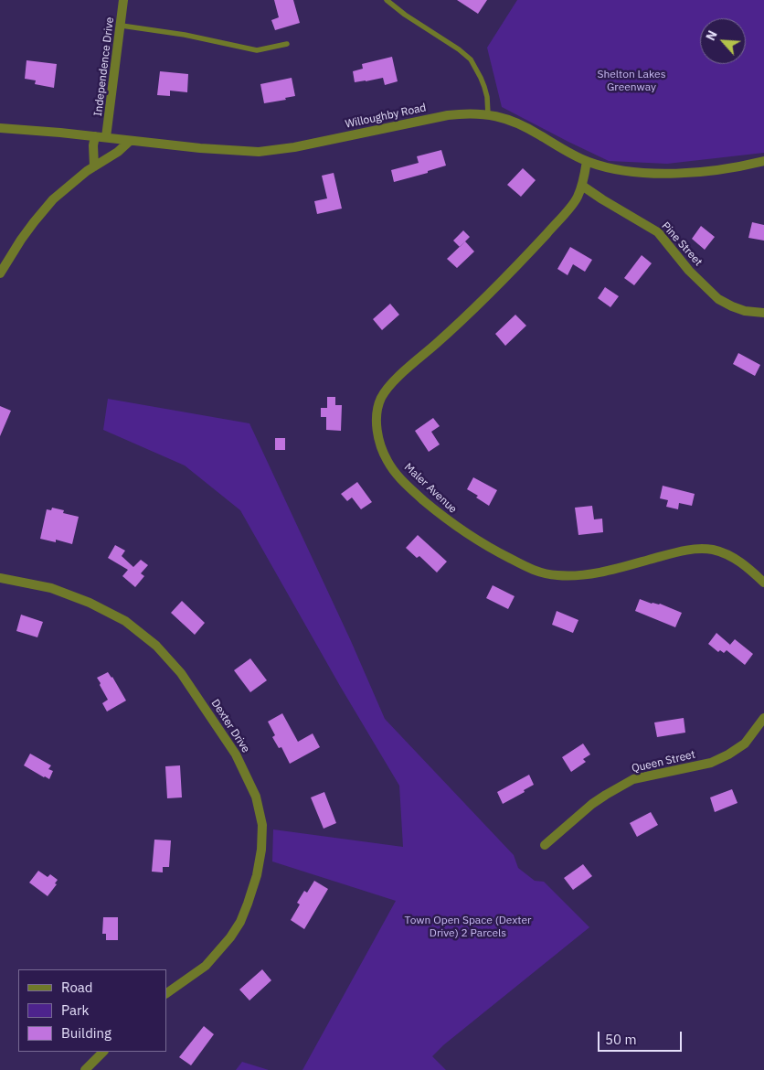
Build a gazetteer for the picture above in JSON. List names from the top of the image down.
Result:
{
  "streets": {
    "street": [
      "Independence Drive",
      "Willoughby Road",
      "Pine Street",
      "Maler Avenue",
      "Dexter Drive",
      "Queen Street"
    ]
  },
  "crossings": [
    ["Independence Drive", "Willoughby Road"],
    ["Willoughby Road", "Maler Avenue"],
    ["Pine Street", "Maler Avenue"]
  ],
  "parks": ["Shelton Lakes Greenway", "Town Open Space (Dexter Drive) 2 Parcels"],
  "legend": ["Road", "Park", "Building"],
  "scale_bar": "50 m",
  "north": "top left"
}
